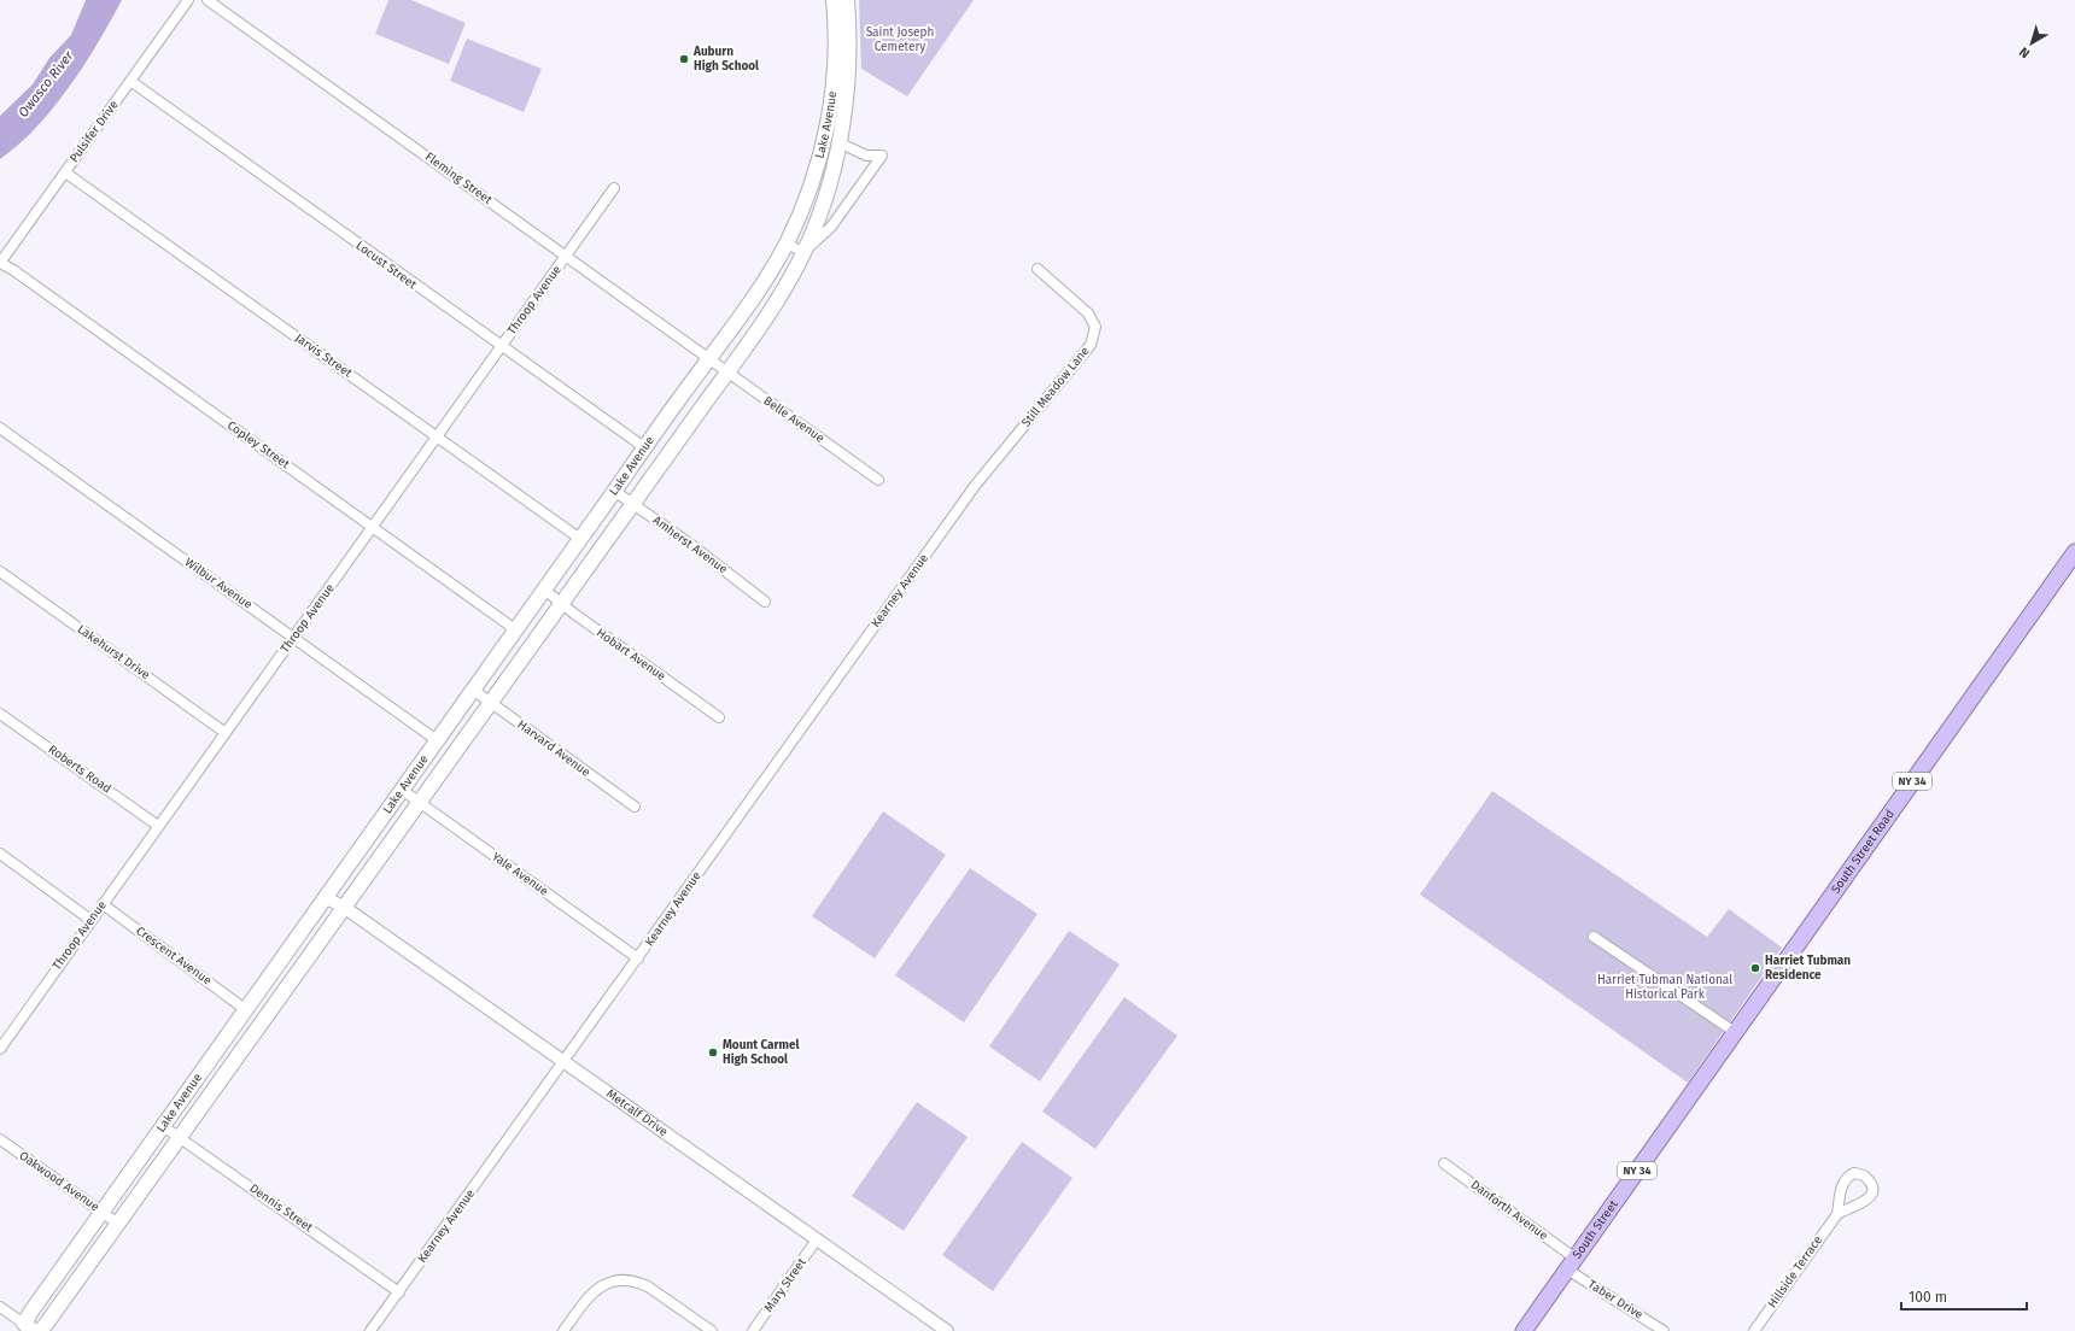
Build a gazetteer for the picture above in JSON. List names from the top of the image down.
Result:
{
  "streets": {
    "main road": [
      "Lake Avenue",
      "NY 34",
      "South Street Road",
      "South Street"
    ],
    "street": [
      "Pulsifer Drive",
      "Fleming Street",
      "Locust Street",
      "Throop Avenue",
      "Jarvis Street",
      "Still Meadow Lane",
      "Belle Avenue",
      "Copley Street",
      "Amherst Avenue",
      "Wilbur Avenue",
      "Kearney Avenue",
      "Lakehurst Drive",
      "Hobart Avenue",
      "Harvard Avenue",
      "Roberts Road",
      "Yale Avenue",
      "Crescent Avenue",
      "Metcalf Drive",
      "Oakwood Avenue",
      "Dennis Street",
      "Danforth Avenue",
      "Hillside Terrace",
      "Mary Street",
      "Taber Drive"
    ]
  },
  "crossings": [
    ["Lake Avenue", "Fleming Street"],
    ["Lake Avenue", "Locust Street"],
    ["Lake Avenue", "Jarvis Street"],
    ["Lake Avenue", "Belle Avenue"],
    ["Lake Avenue", "Copley Street"],
    ["Lake Avenue", "Amherst Avenue"],
    ["Lake Avenue", "Wilbur Avenue"],
    ["Lake Avenue", "Hobart Avenue"],
    ["Lake Avenue", "Harvard Avenue"],
    ["Lake Avenue", "Yale Avenue"],
    ["Lake Avenue", "Crescent Avenue"],
    ["Lake Avenue", "Metcalf Drive"],
    ["Lake Avenue", "Oakwood Avenue"],
    ["Lake Avenue", "Dennis Street"],
    ["Pulsifer Drive", "Locust Street"],
    ["Pulsifer Drive", "Jarvis Street"],
    ["Pulsifer Drive", "Copley Street"],
    ["Fleming Street", "Throop Avenue"],
    ["Fleming Street", "Belle Avenue"],
    ["Locust Street", "Throop Avenue"],
    ["Throop Avenue", "Jarvis Street"],
    ["Throop Avenue", "Copley Street"],
    ["Throop Avenue", "Wilbur Avenue"],
    ["Throop Avenue", "Lakehurst Drive"],
    ["Throop Avenue", "Roberts Road"],
    ["Throop Avenue", "Crescent Avenue"],
    ["Still Meadow Lane", "Kearney Avenue"],
    ["Kearney Avenue", "Yale Avenue"],
    ["Kearney Avenue", "Metcalf Drive"],
    ["Kearney Avenue", "Dennis Street"],
    ["South Street Road", "South Street"],
    ["Metcalf Drive", "Mary Street"],
    ["Danforth Avenue", "South Street"],
    ["Danforth Avenue", "Taber Drive"],
    ["South Street", "Taber Drive"]
  ],
  "water": ["Owasco River"],
  "parks": ["Saint Joseph Cemetery", "Harriet Tubman National Historical Park"],
  "places": ["Auburn High School", "Harriet Tubman Residence", "Mount Carmel High School"],
  "scale_bar": "100 m",
  "north": "bottom left"
}
